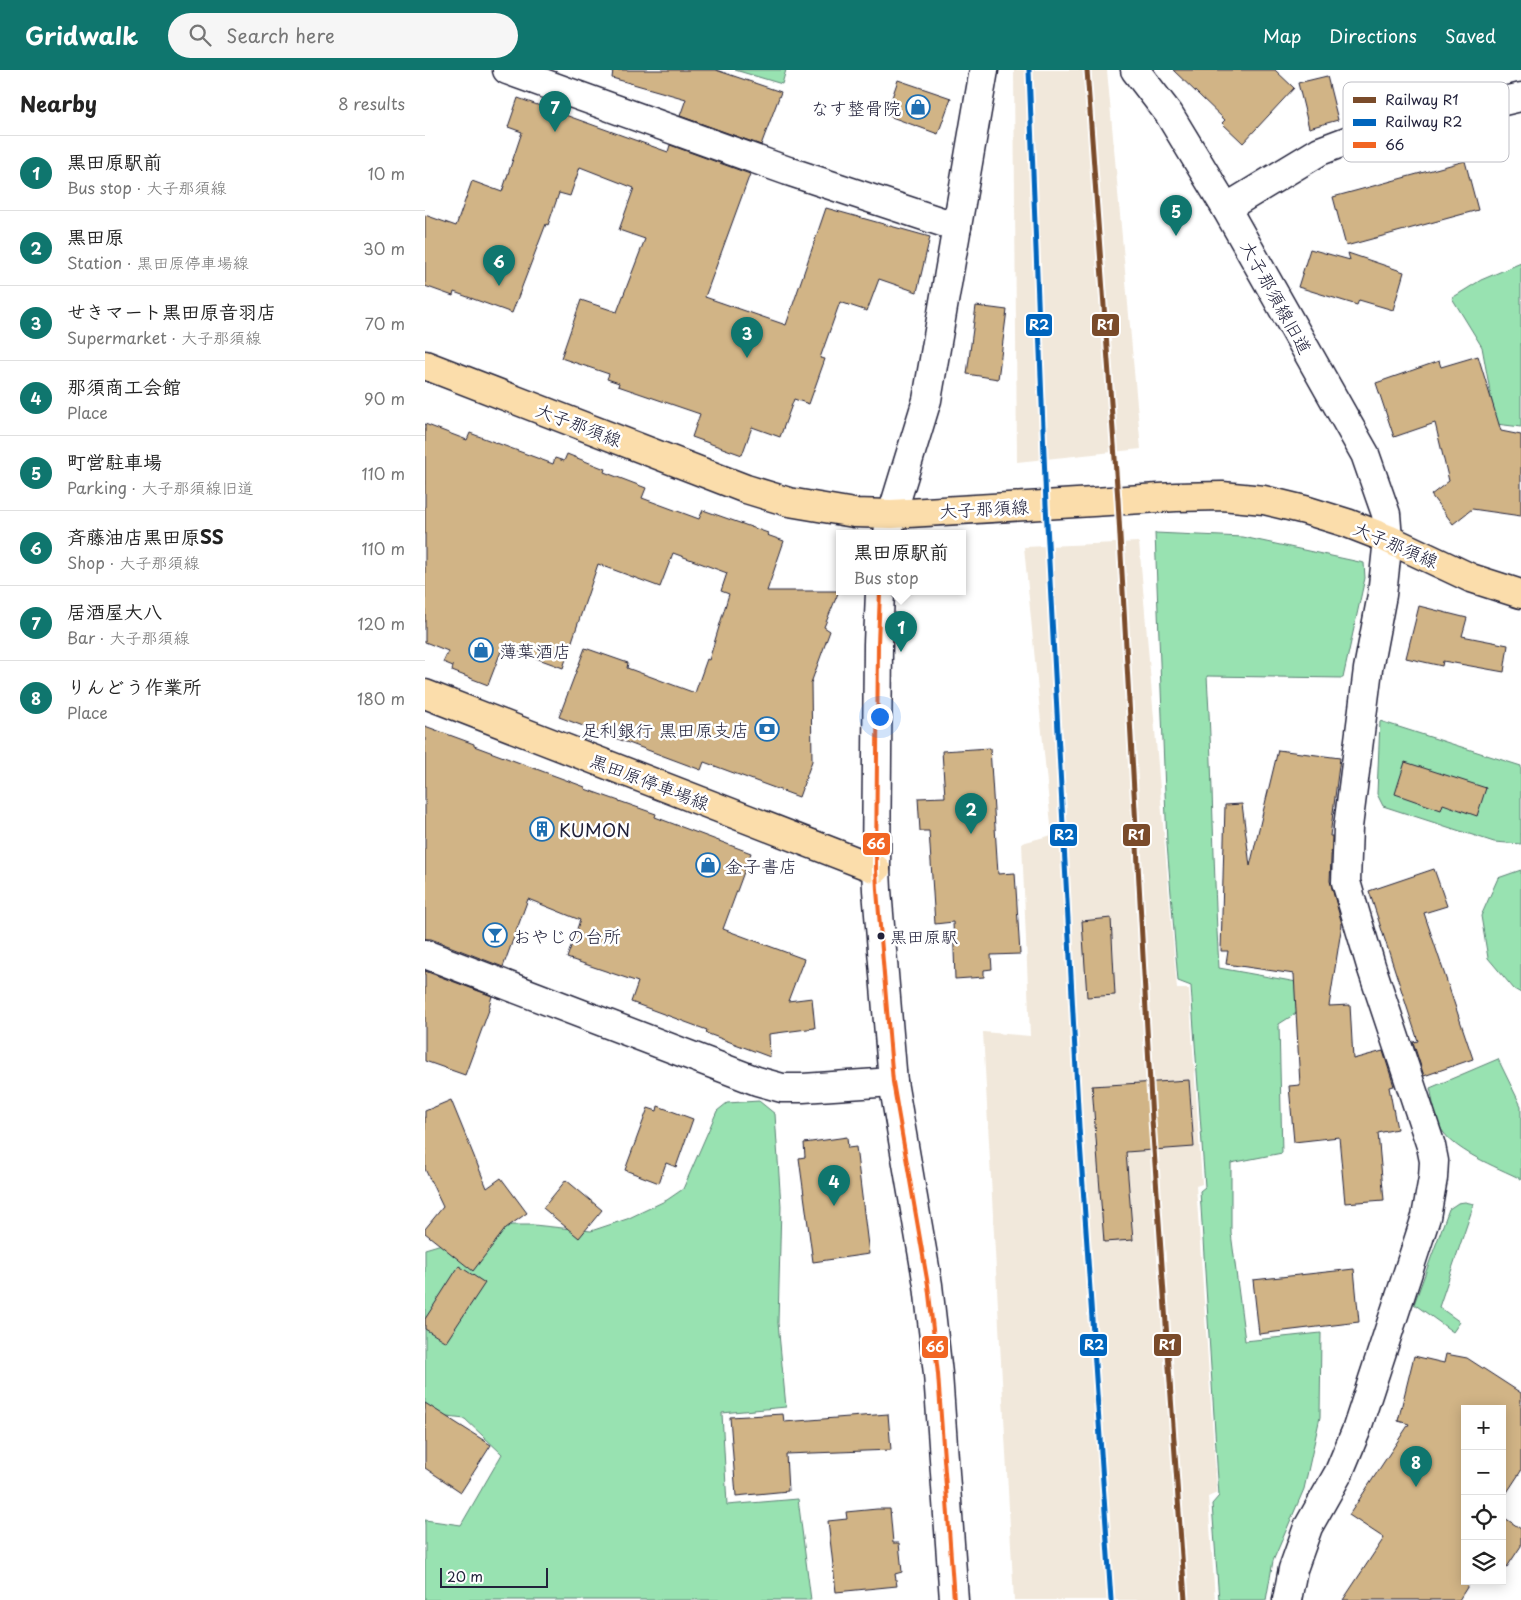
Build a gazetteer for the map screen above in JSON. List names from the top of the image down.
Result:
{
  "streets": {
    "main road": ["大子那須線", "黒田原停車場線"],
    "street": ["大子那須線旧道"]
  },
  "crossings": [
    ["大子那須線旧道", "大子那須線"]
  ],
  "places": {
    "shop": ["なす整骨院", "薄葉酒店", "金子書店"],
    "bank": ["足利銀行 黒田原支店"],
    "building": ["KUMON"],
    "bar": ["おやじの台所"],
    "other": ["黒田原駅"]
  },
  "lines": ["rail line R1", "rail line R2", "transit line 66"],
  "legend": ["Railway R1", "Railway R2", "66"],
  "scale_bar": "20 m",
  "page": {
    "header": "Gridwalk",
    "search": "Search here",
    "nav": ["Map", "Directions", "Saved"],
    "heading": ["Nearby", "8 results"],
    "pins": [
      "7",
      "5",
      "6",
      "3",
      "1",
      "2",
      "4",
      "8"
    ],
    "list": [
      {
        "mark": "1",
        "name": "黒田原駅前",
        "note": "Bus stop · 大子那須線",
        "value": "10 m"
      },
      {
        "mark": "2",
        "name": "黒田原",
        "note": "Station · 黒田原停車場線",
        "value": "30 m"
      },
      {
        "mark": "3",
        "name": "せきマート黒田原音羽店",
        "note": "Supermarket · 大子那須線",
        "value": "70 m"
      },
      {
        "mark": "4",
        "name": "那須商工会館",
        "note": "Place",
        "value": "90 m"
      },
      {
        "mark": "5",
        "name": "町営駐車場",
        "note": "Parking · 大子那須線旧道",
        "value": "110 m"
      },
      {
        "mark": "6",
        "name": "斉藤油店黒田原SS",
        "note": "Shop · 大子那須線",
        "value": "110 m"
      },
      {
        "mark": "7",
        "name": "居酒屋大八",
        "note": "Bar · 大子那須線",
        "value": "120 m"
      },
      {
        "mark": "8",
        "name": "りんどう作業所",
        "note": "Place",
        "value": "180 m"
      }
    ],
    "popup": ["黒田原駅前", "Bus stop"],
    "map_buttons": ["+", "−"],
    "scale": "20 m"
  }
}
